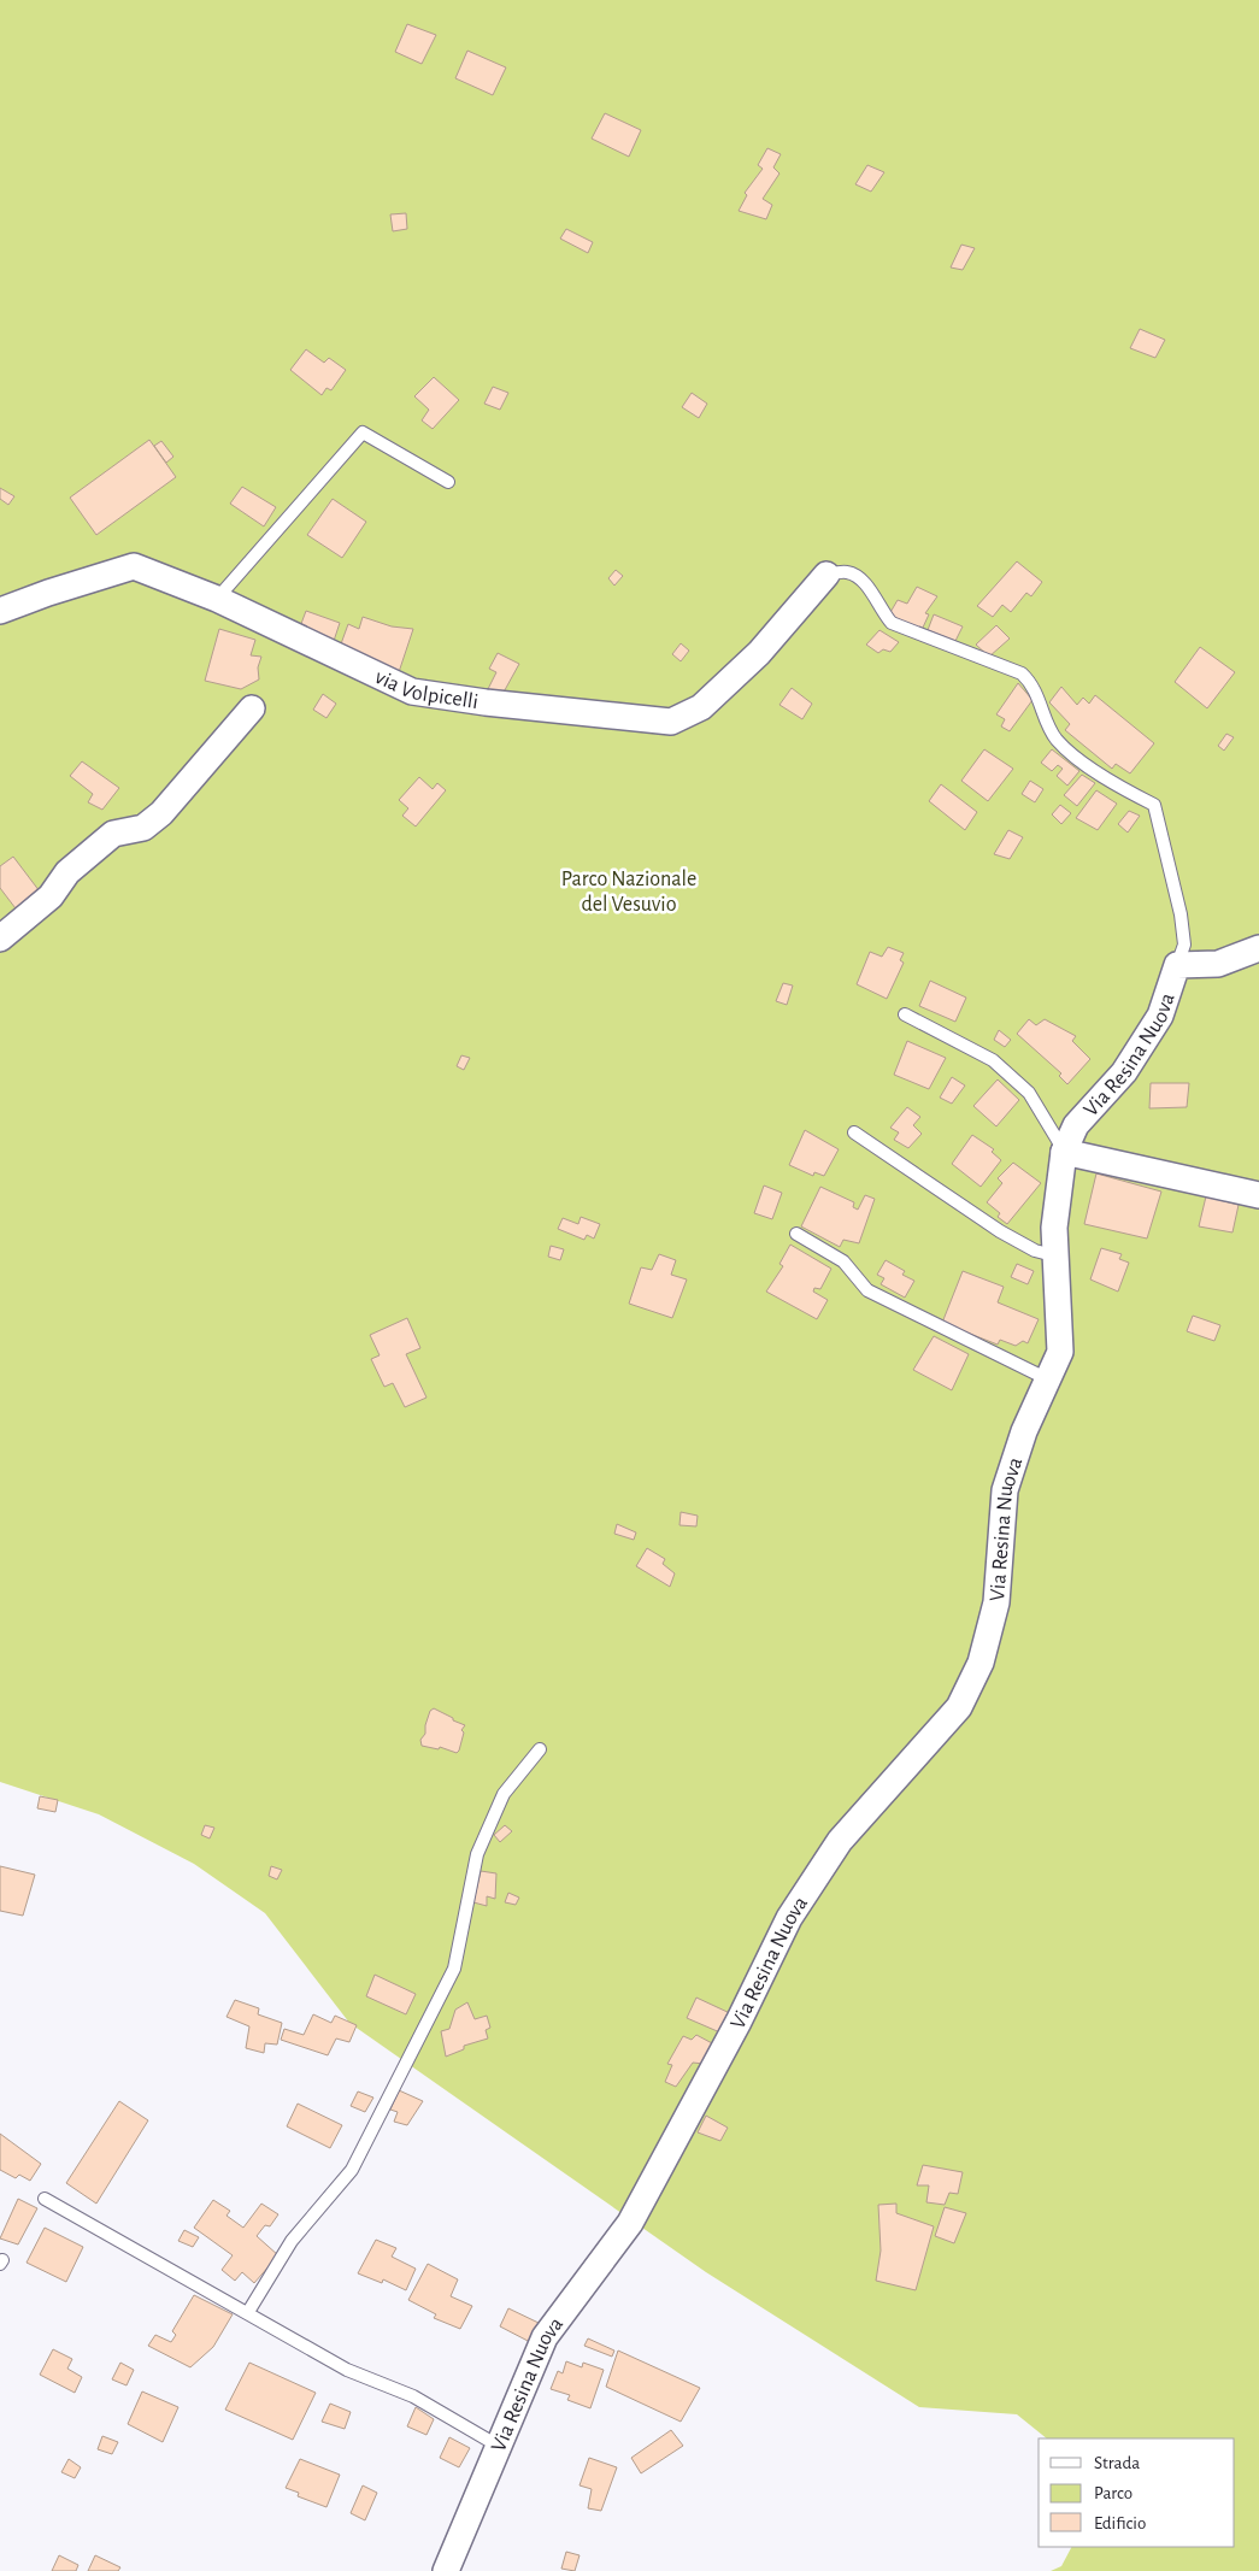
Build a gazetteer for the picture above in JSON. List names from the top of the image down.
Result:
{
  "streets": {
    "street": ["via Volpicelli", "Via Resina Nuova"]
  },
  "crossings": [
    ["via Volpicelli", "Via Resina Nuova"]
  ],
  "parks": ["Parco Nazionale del Vesuvio"],
  "legend": ["Strada", "Parco", "Edificio"]
}
